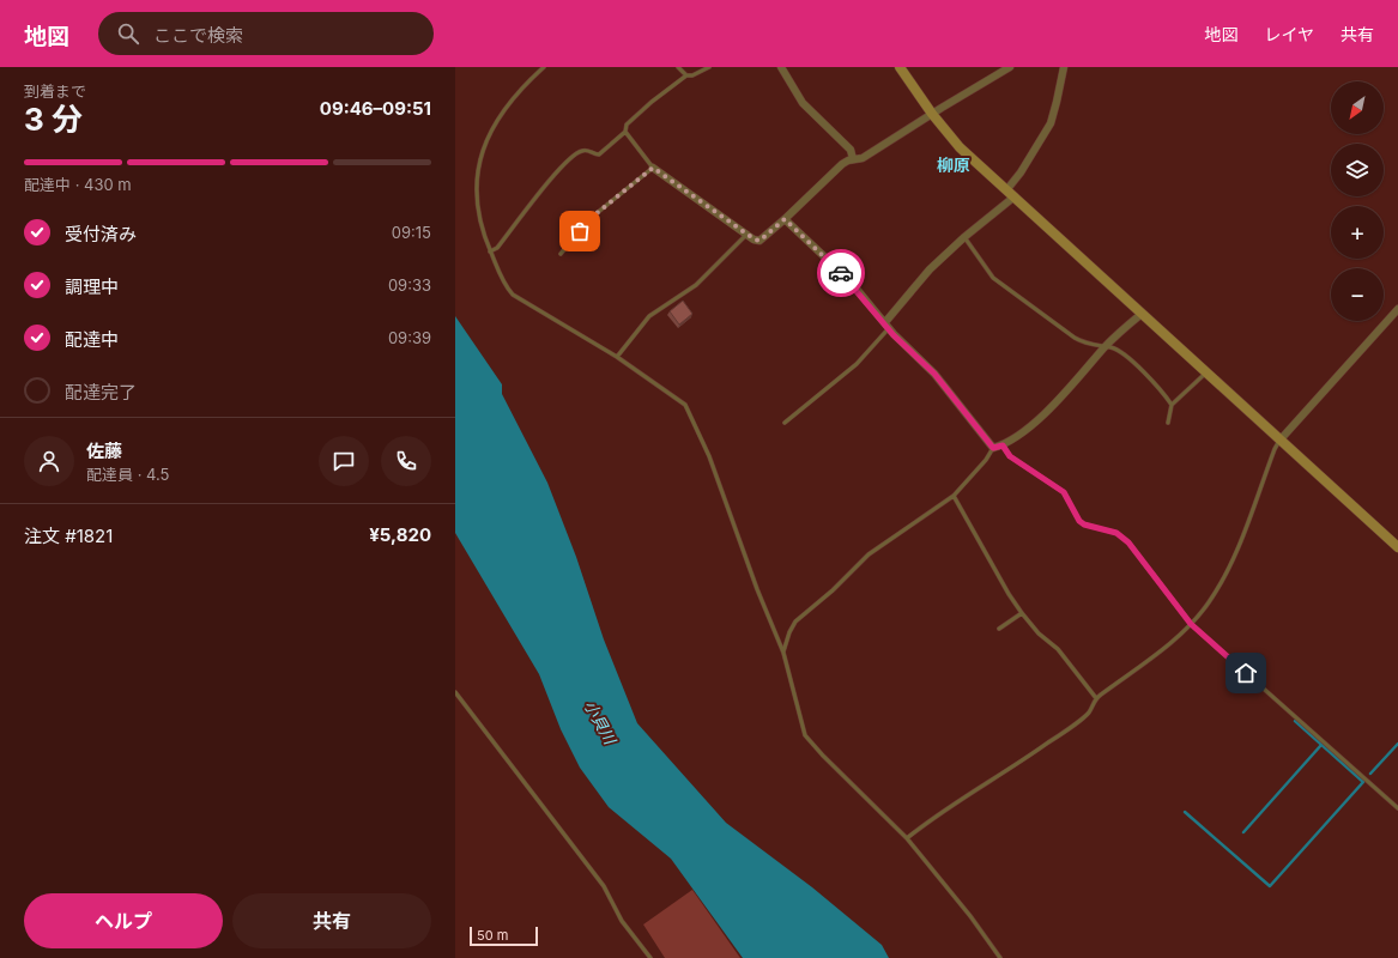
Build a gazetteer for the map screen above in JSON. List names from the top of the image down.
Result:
{
  "districts": ["柳原"],
  "water": ["小貝川"],
  "scale_bar": "50 m",
  "north": "bottom left",
  "page": {
    "header": "地図",
    "search": "ここで検索",
    "nav": ["地図", "レイヤ", "共有"],
    "heading": ["3 分", "到着まで", "09:46–09:51"],
    "panel": [
      "佐藤",
      "配達員 · 4.5",
      "注文 #1821",
      "¥5,820"
    ],
    "map_buttons": ["+", "−"],
    "bar": "配達中 · 430 m",
    "list": [
      ["受付済み", "09:15"],
      ["調理中", "09:33"],
      ["配達中", "09:39"],
      "配達完了"
    ],
    "buttons": ["ヘルプ", "共有"],
    "scale": "50 m"
  }
}
